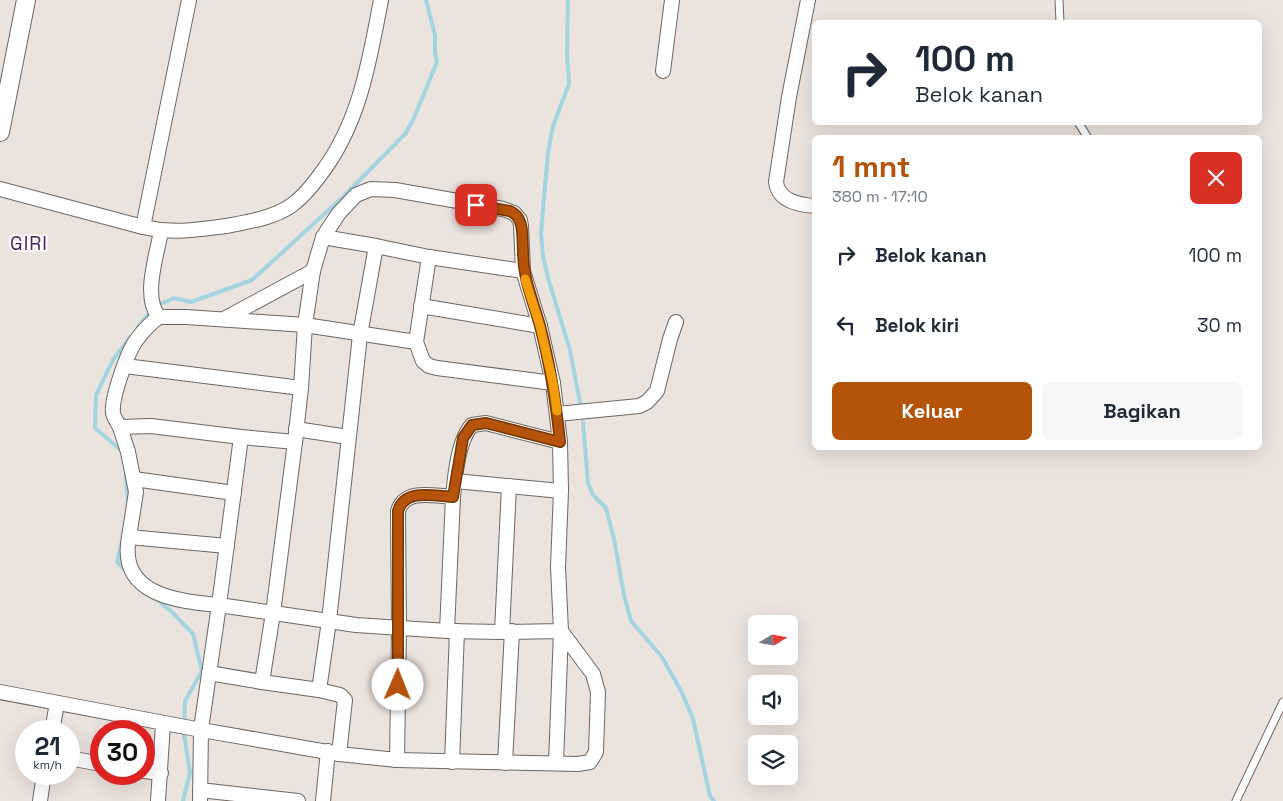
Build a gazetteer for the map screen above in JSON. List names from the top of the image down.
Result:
{
  "districts": ["GIRI"],
  "north": "right",
  "page": {
    "turn": ["100 m", "Belok kanan"],
    "heading": ["1 mnt", "380 m · 17:10"],
    "list": [
      {
        "name": "Belok kanan",
        "value": "100 m"
      },
      {
        "name": "Belok kiri",
        "value": "30 m"
      }
    ],
    "buttons": ["Keluar", "Bagikan"],
    "speed": "21 km/h",
    "limit": "30"
  }
}
